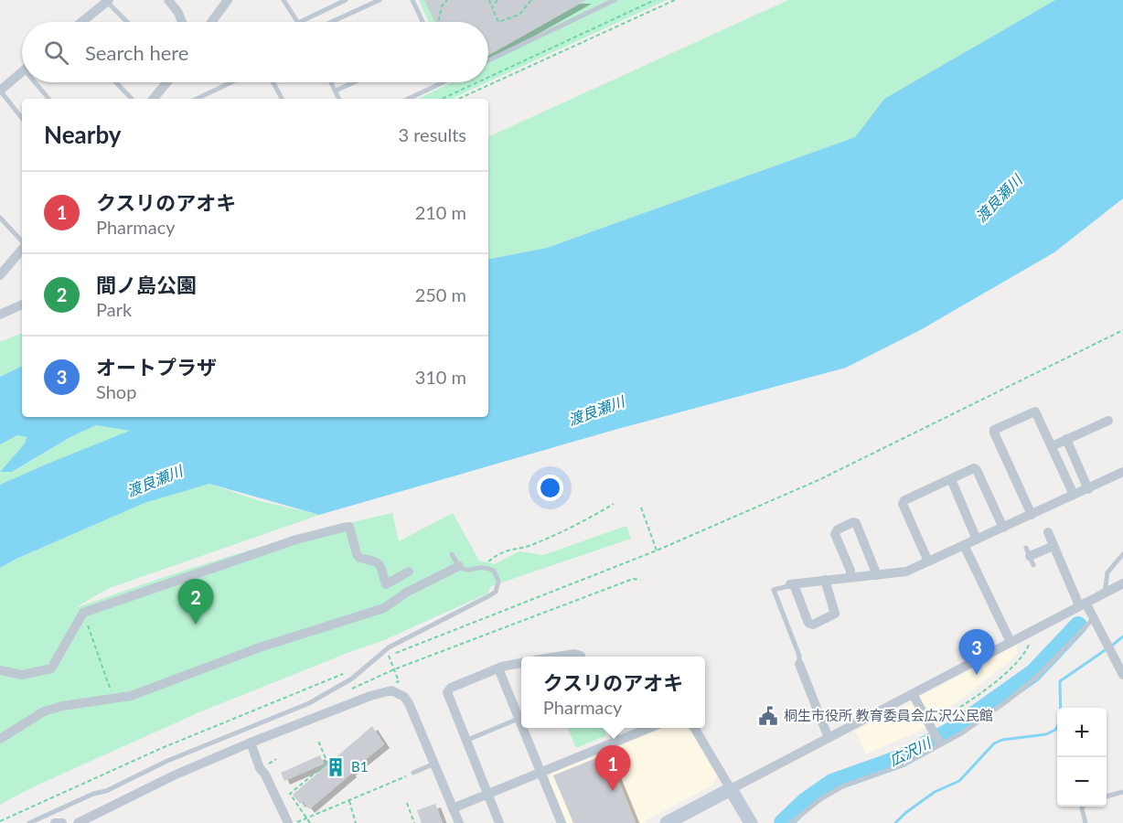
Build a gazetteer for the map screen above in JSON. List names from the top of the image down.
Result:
{
  "water": ["渡良瀬川", "広沢川"],
  "places": {
    "public building": ["桐生市役所 教育委員会広沢公民館"],
    "building": ["B1"]
  },
  "page": {
    "search": "Search here",
    "heading": ["Nearby", "3 results"],
    "list": [
      {
        "mark": "1",
        "name": "クスリのアオキ",
        "note": "Pharmacy",
        "value": "210 m"
      },
      {
        "mark": "2",
        "name": "間ノ島公園",
        "note": "Park",
        "value": "250 m"
      },
      {
        "mark": "3",
        "name": "オートプラザ",
        "note": "Shop",
        "value": "310 m"
      }
    ],
    "pins": ["2", "3", "1"],
    "popup": ["クスリのアオキ", "Pharmacy"],
    "map_buttons": ["+", "−"]
  }
}
